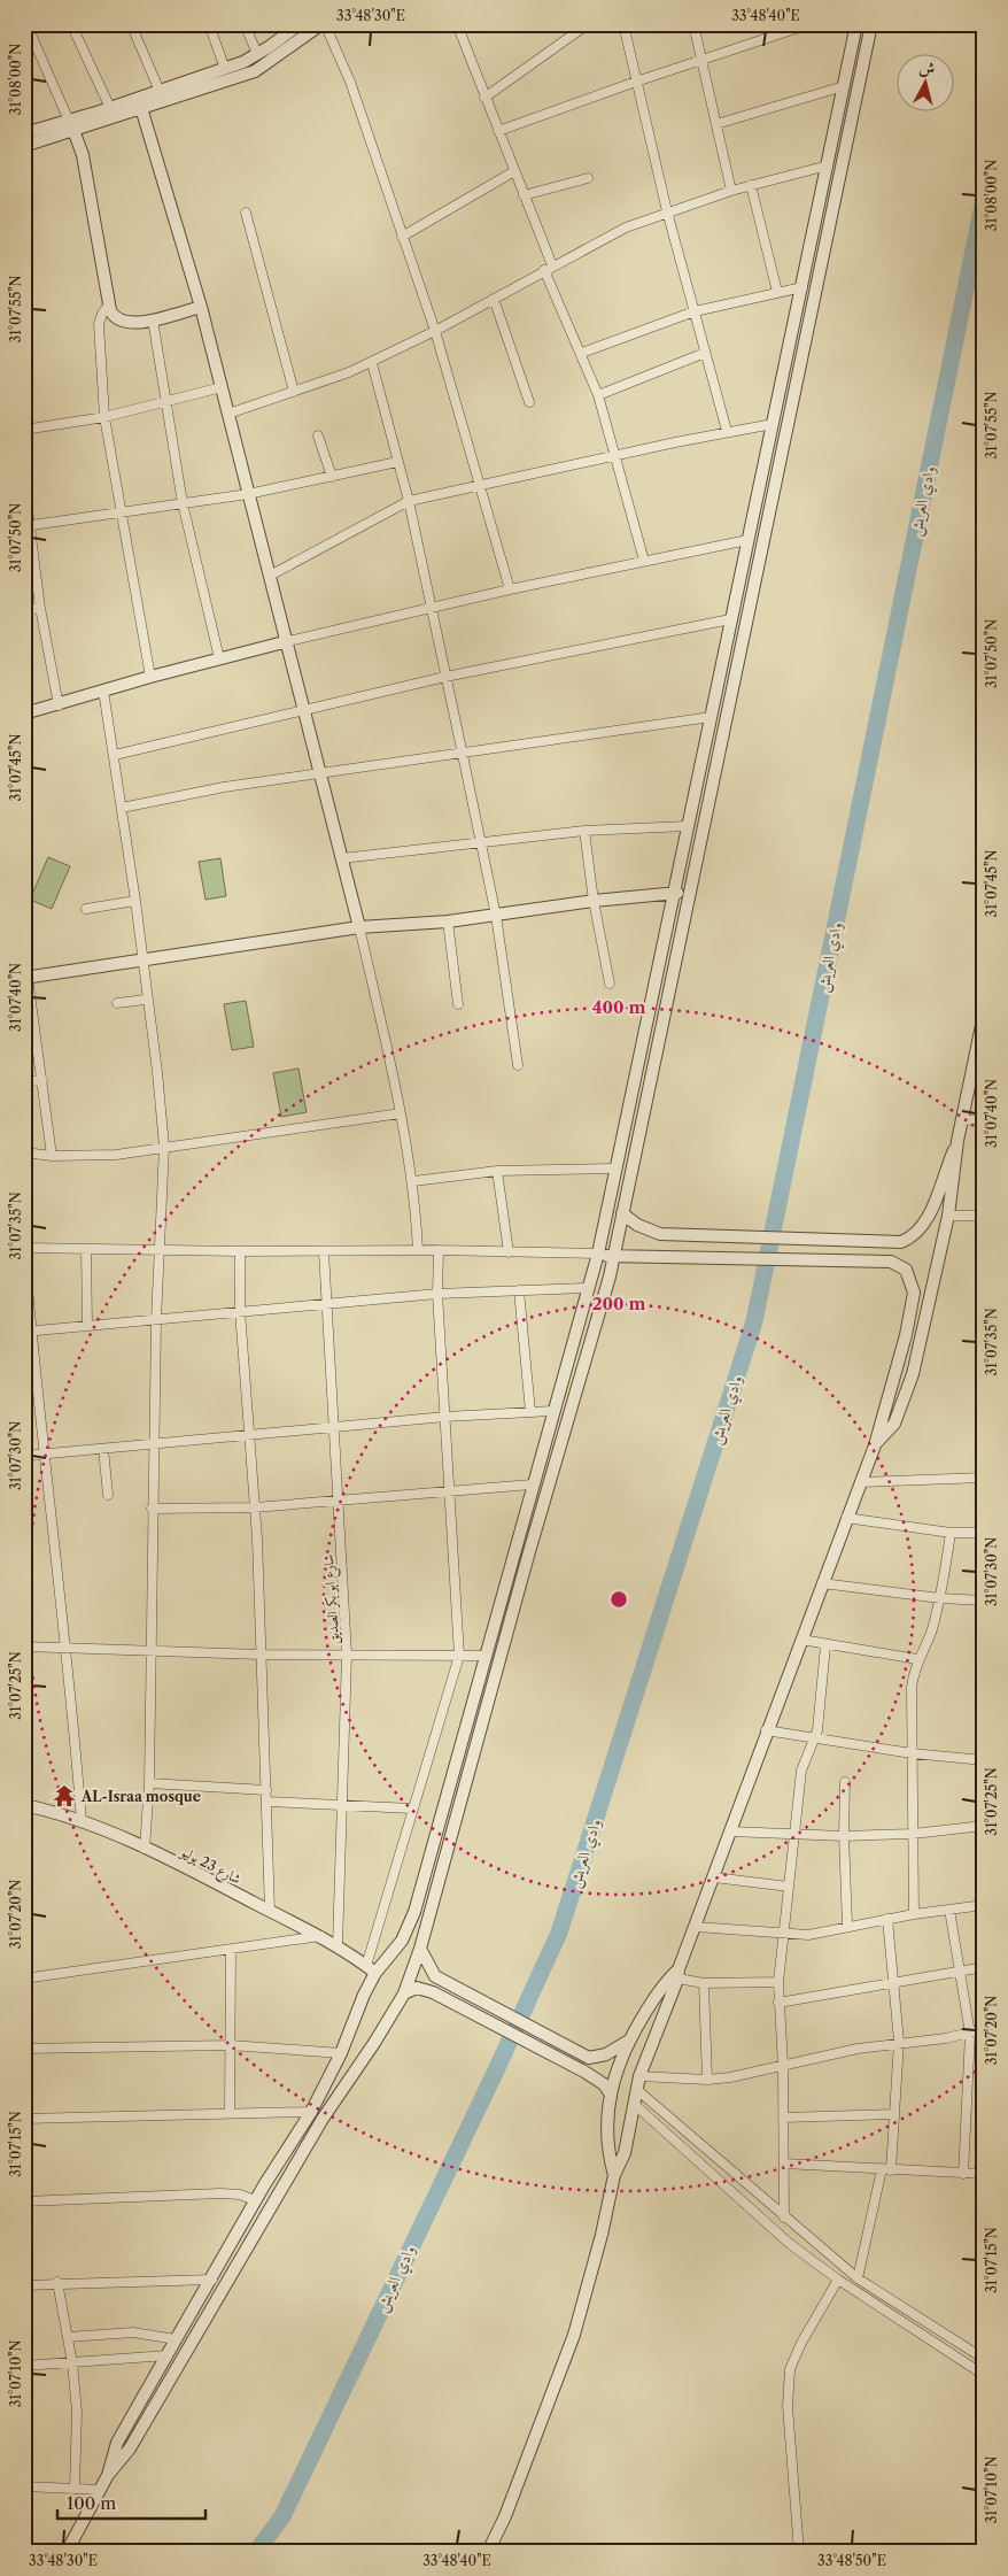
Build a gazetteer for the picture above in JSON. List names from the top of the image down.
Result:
{
  "streets": {
    "street": ["شارع ابو بكر الصديق", "شارع 23 يوليو"]
  },
  "crossings": [
    ["شارع ابو بكر الصديق", "شارع 23 يوليو"]
  ],
  "water": ["وادي العريش"],
  "places": {
    "temple": ["AL-Israa mosque"]
  },
  "scale_bar": "100 m",
  "north": "top",
  "coordinates": [
    "33°48'30\"E",
    "33°48'40\"E",
    "31°08'00\"N",
    "31°07'55\"N",
    "31°07'50\"N",
    "31°07'45\"N",
    "31°07'40\"N",
    "31°07'35\"N",
    "31°07'30\"N",
    "31°07'25\"N",
    "31°07'20\"N",
    "31°07'15\"N",
    "31°07'10\"N",
    "33°48'50\"E"
  ],
  "rings": ["400 m", "200 m"]
}
